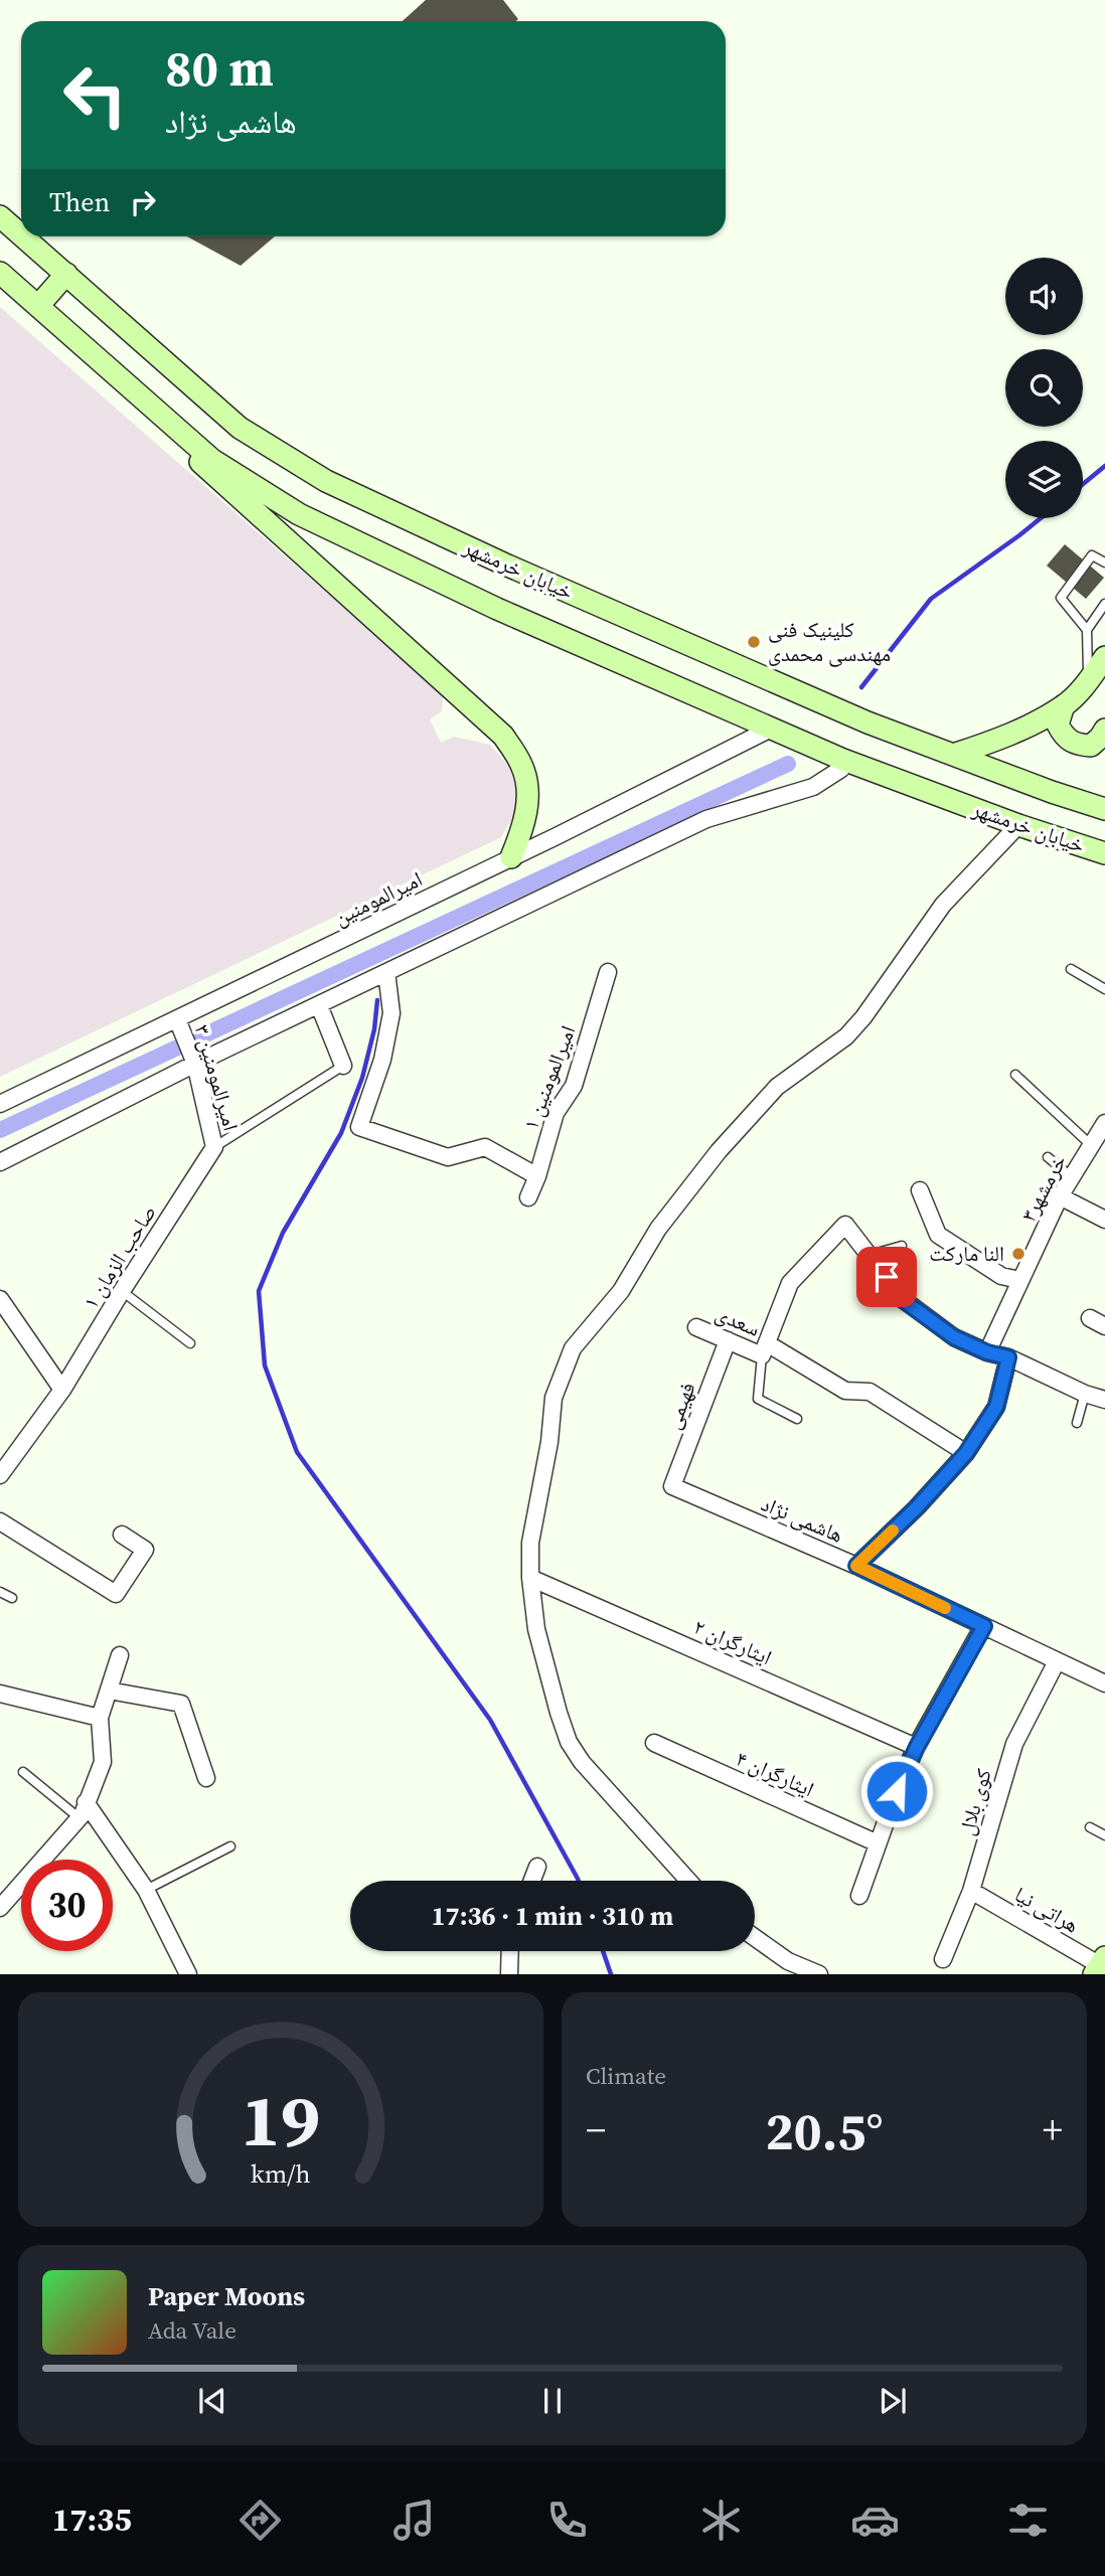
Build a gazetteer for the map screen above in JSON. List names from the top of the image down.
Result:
{
  "streets": {
    "main road": ["خیابان خرمشهر"],
    "street": [
      "امیرالمومنین",
      "امیرالمومنین ۳",
      "امیرالمومنین ۱",
      "خرمشهر۳",
      "صاحب الزمان ۱",
      "سعدی",
      "فهیمی",
      "هاشمی نژاد",
      "ایثارگران ۲",
      "ایثارگران ۴",
      "کوی بلال",
      "هراتی نیا"
    ]
  },
  "crossings": [
    ["خیابان خرمشهر", "امیرالمومنین"],
    ["امیرالمومنین", "امیرالمومنین ۳"],
    ["امیرالمومنین ۳", "صاحب الزمان ۱"],
    ["سعدی", "فهیمی"],
    ["فهیمی", "هاشمی نژاد"],
    ["هاشمی نژاد", "کوی بلال"],
    ["کوی بلال", "هراتی نیا"]
  ],
  "places": ["کلینیک فنی مهندسی محمدی", "النا مارکت"],
  "page": {
    "turn": ["80 m", "هاشمی نژاد"],
    "then": "Then",
    "limit": "30",
    "trip": "17:36 · 1 min · 310 m",
    "tile": "Climate",
    "heat": ["−", "20.5°", "+"],
    "song": ["Paper Moons", "Ada Vale"],
    "tabs": "17:35",
    "gauge": ["19", "km/h"]
  }
}
